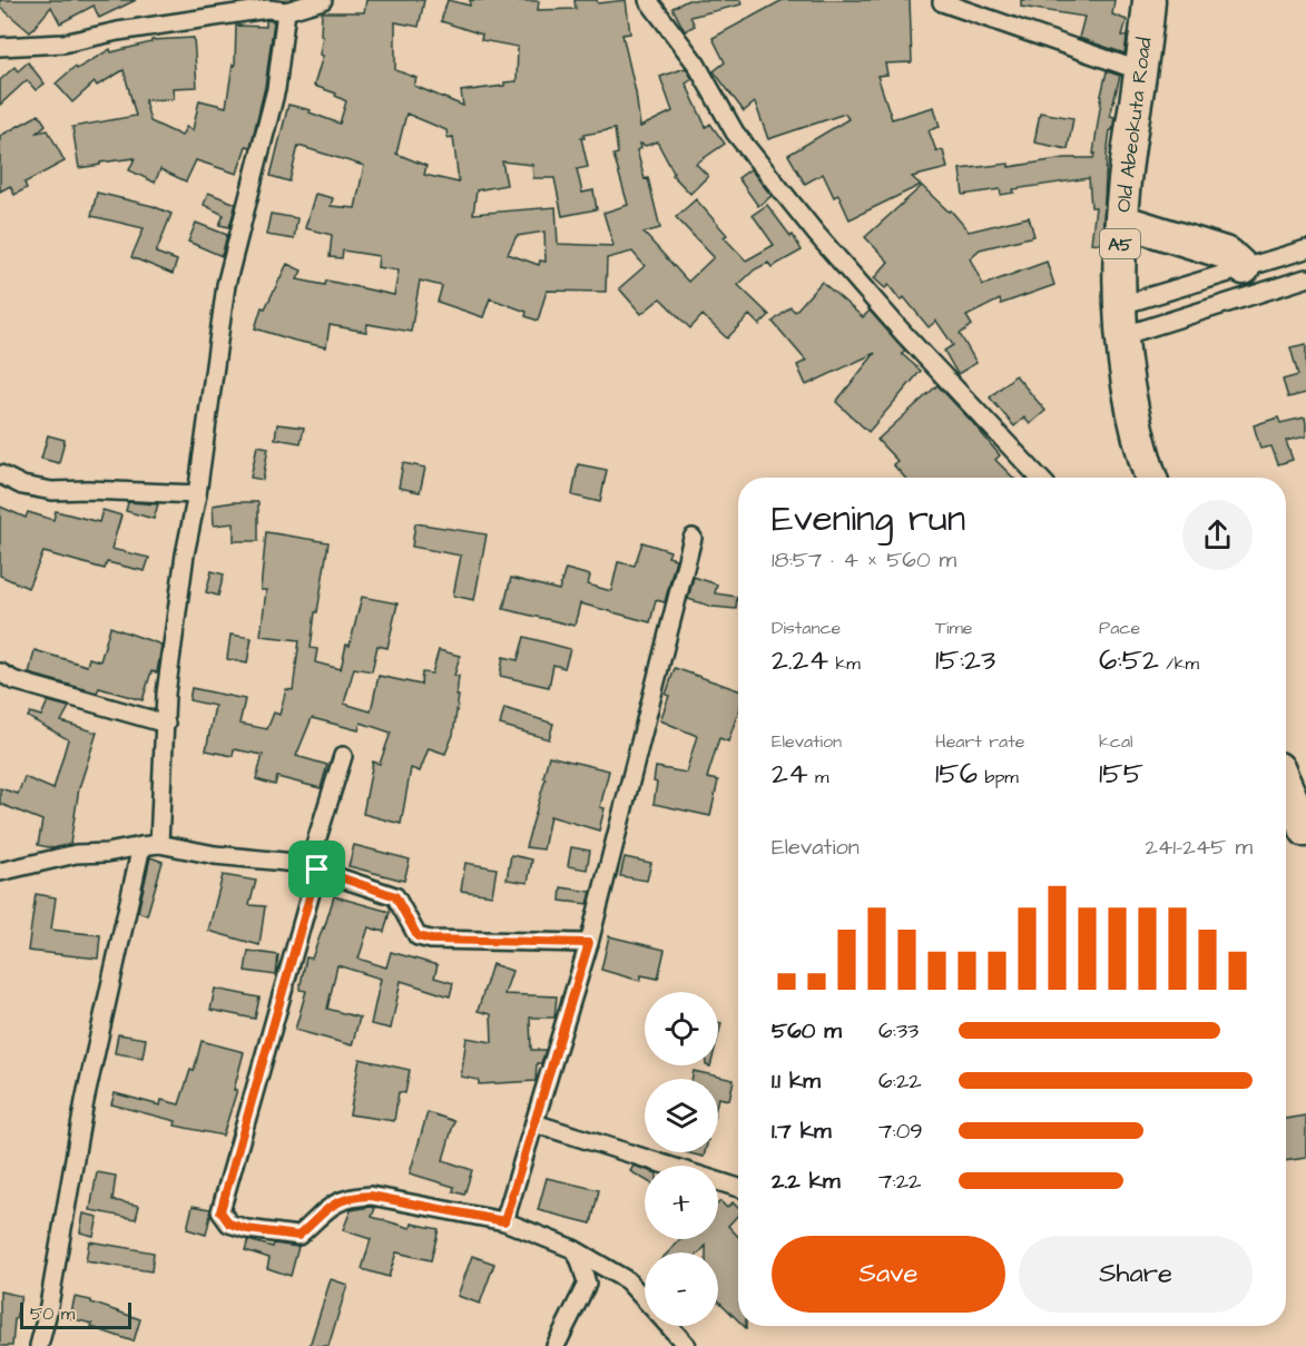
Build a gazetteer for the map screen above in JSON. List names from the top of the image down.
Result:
{
  "streets": {
    "highway": ["Old Abeokuta Road", "A5"]
  },
  "scale_bar": "50 m",
  "page": {
    "heading": ["Evening run", "18:57 · 4 × 560 m"],
    "stats": [
      ["Distance", "2.24 km"],
      ["Time", "15:23"],
      ["Pace", "6:52 /km"],
      ["Elevation", "24 m"],
      ["Heart rate", "156 bpm"],
      ["kcal", "155"]
    ],
    "chart": ["Elevation", "241–245 m"],
    "map_buttons": ["+", "−"],
    "list": [
      {
        "name": "560 m",
        "note": "6:33"
      },
      {
        "name": "1.1 km",
        "note": "6:22"
      },
      {
        "name": "1.7 km",
        "note": "7:09"
      },
      {
        "name": "2.2 km",
        "note": "7:22"
      }
    ],
    "buttons": ["Save", "Share"],
    "scale": "50 m"
  }
}
